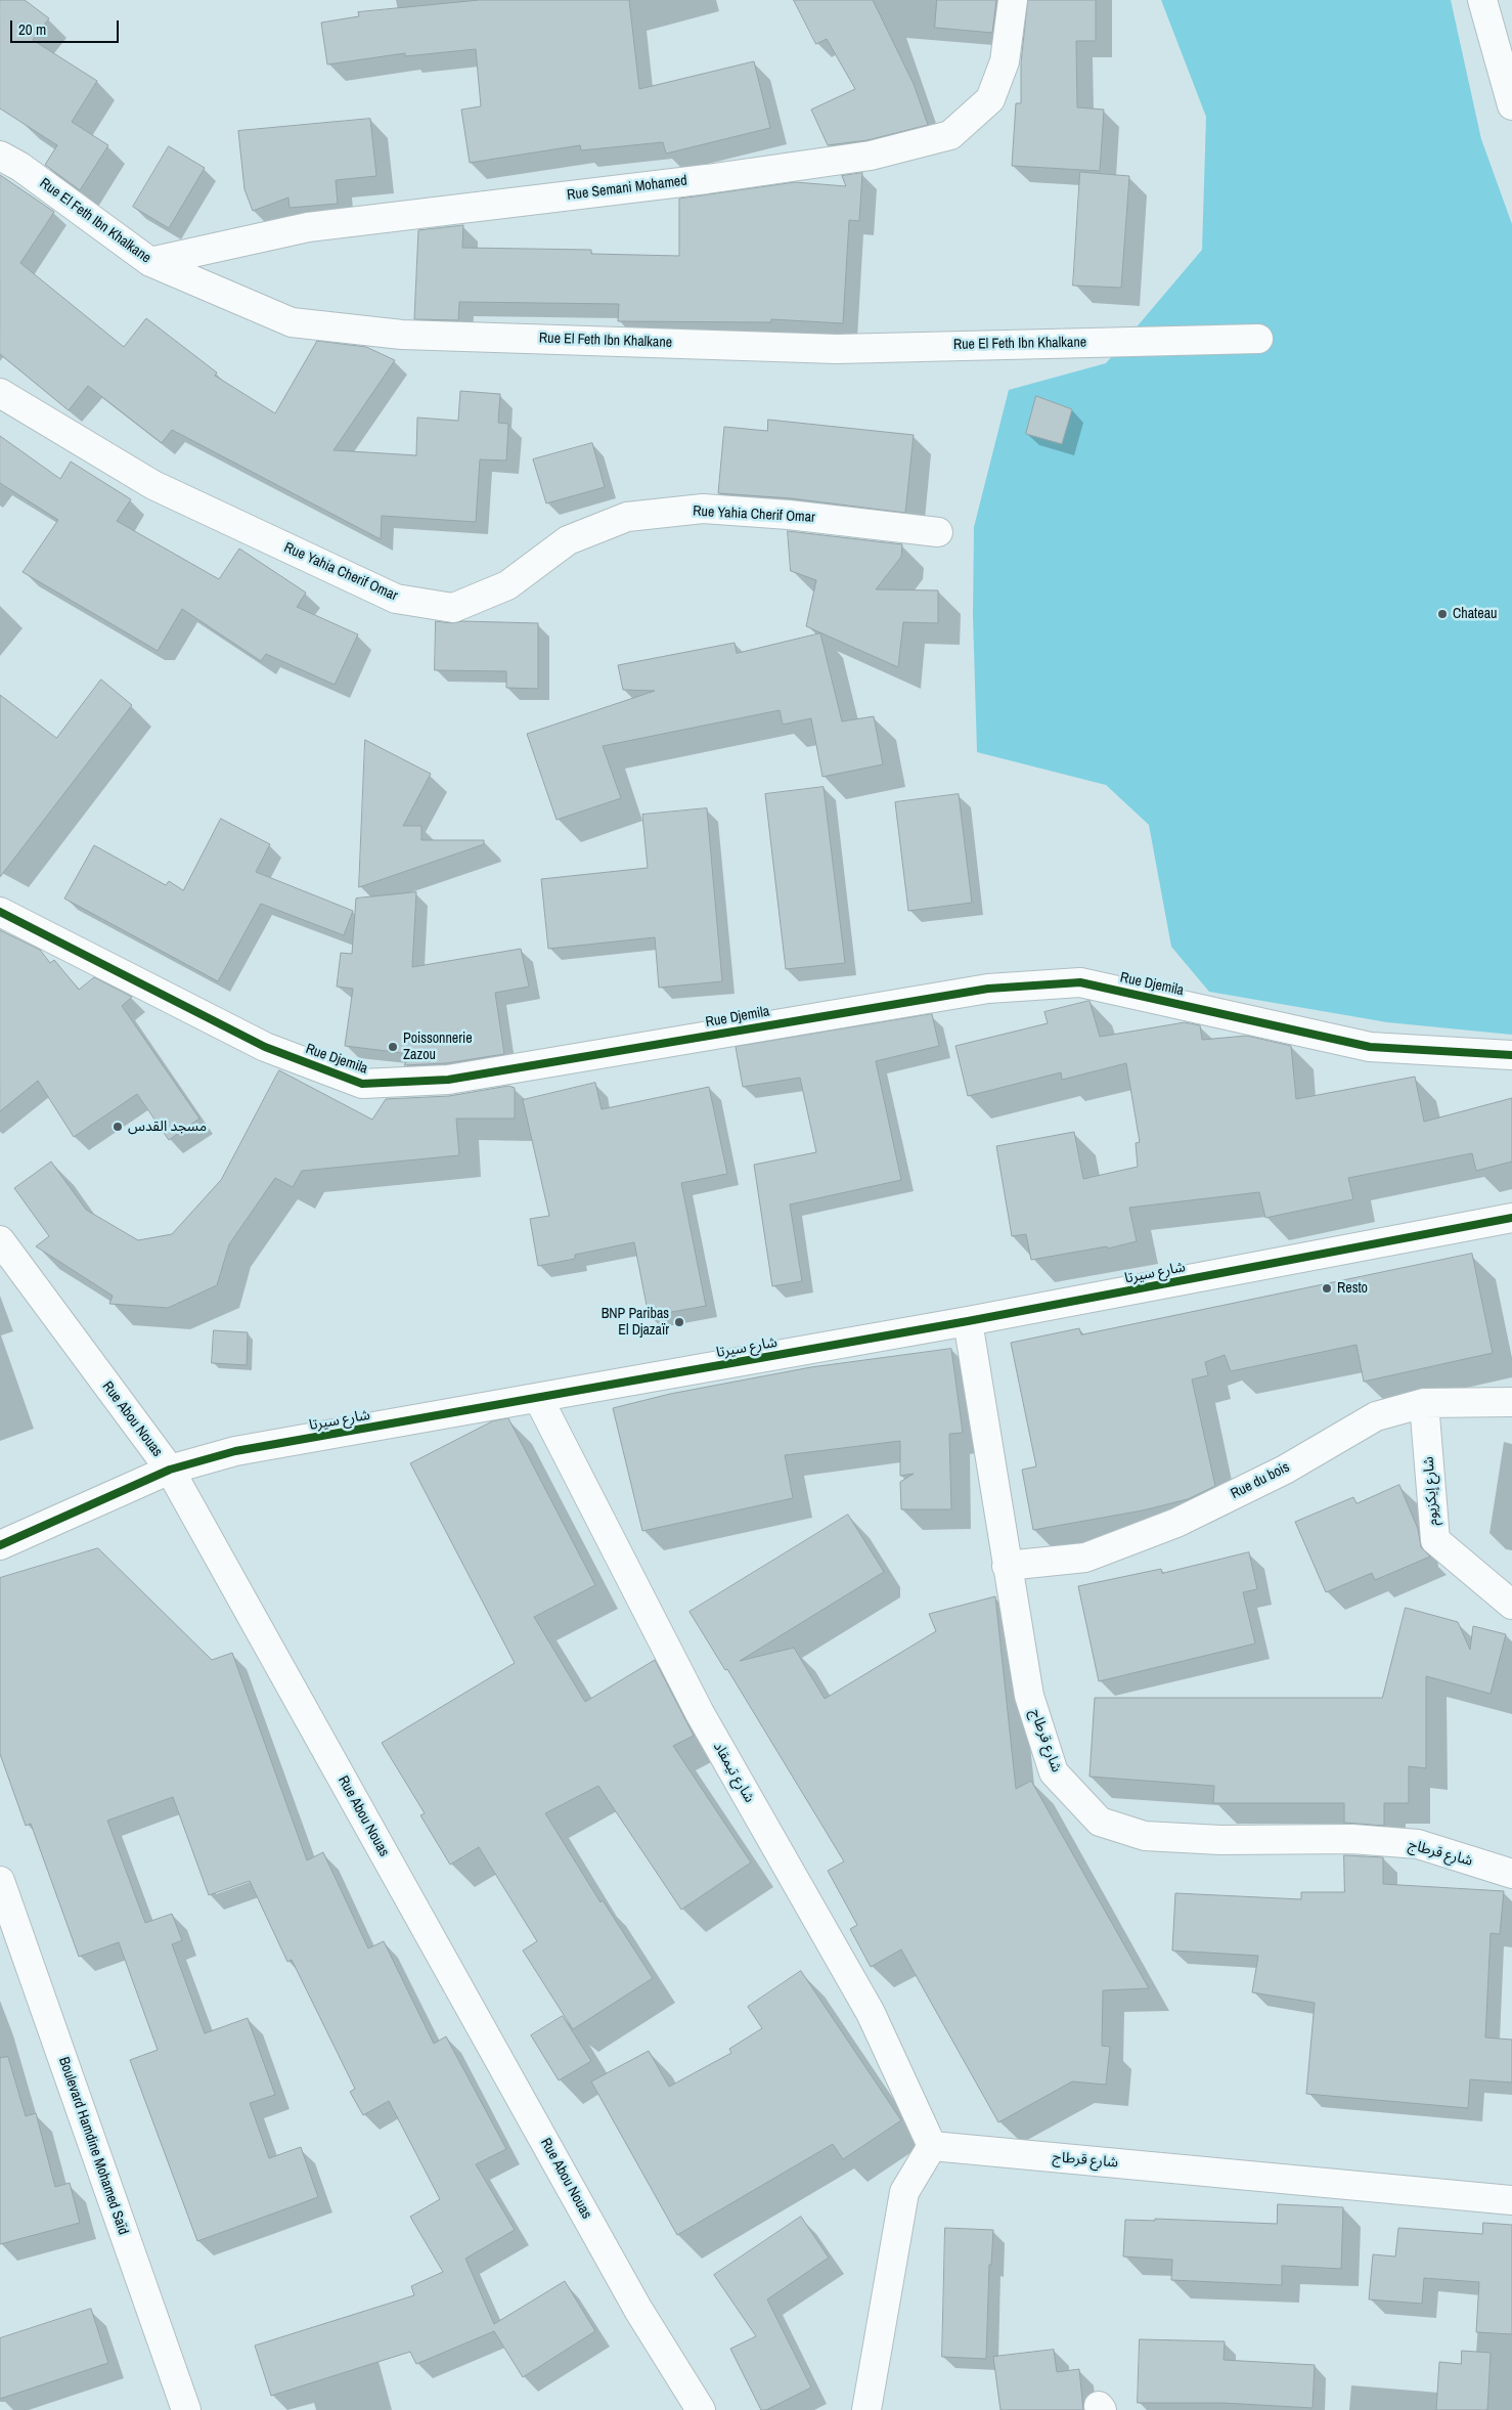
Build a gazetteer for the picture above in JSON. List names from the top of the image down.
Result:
{
  "streets": {
    "street": [
      "Rue Semani Mohamed",
      "Rue El Feth Ibn Khalkane",
      "Rue Yahia Cherif Omar",
      "Rue Djemila",
      "شارع سيرتا",
      "Rue Abou Nouas",
      "Rue du bois",
      "شارع إيكزيوم",
      "شارع قرطاج",
      "شارع تيمقاد",
      "Boulevard Hamdine Mohamed Saïd"
    ]
  },
  "crossings": [
    ["Rue Semani Mohamed", "Rue El Feth Ibn Khalkane"],
    ["شارع سيرتا", "Rue Abou Nouas"],
    ["شارع سيرتا", "شارع قرطاج"],
    ["شارع سيرتا", "شارع تيمقاد"],
    ["Rue du bois", "شارع إيكزيوم"],
    ["Rue du bois", "شارع قرطاج"],
    ["شارع قرطاج", "شارع تيمقاد"]
  ],
  "places": [
    "Chateau",
    "Poissonnerie Zazou",
    "مسجد القدس",
    "Resto",
    "BNP Paribas El Djazaïr"
  ],
  "scale_bar": "20 m"
}
